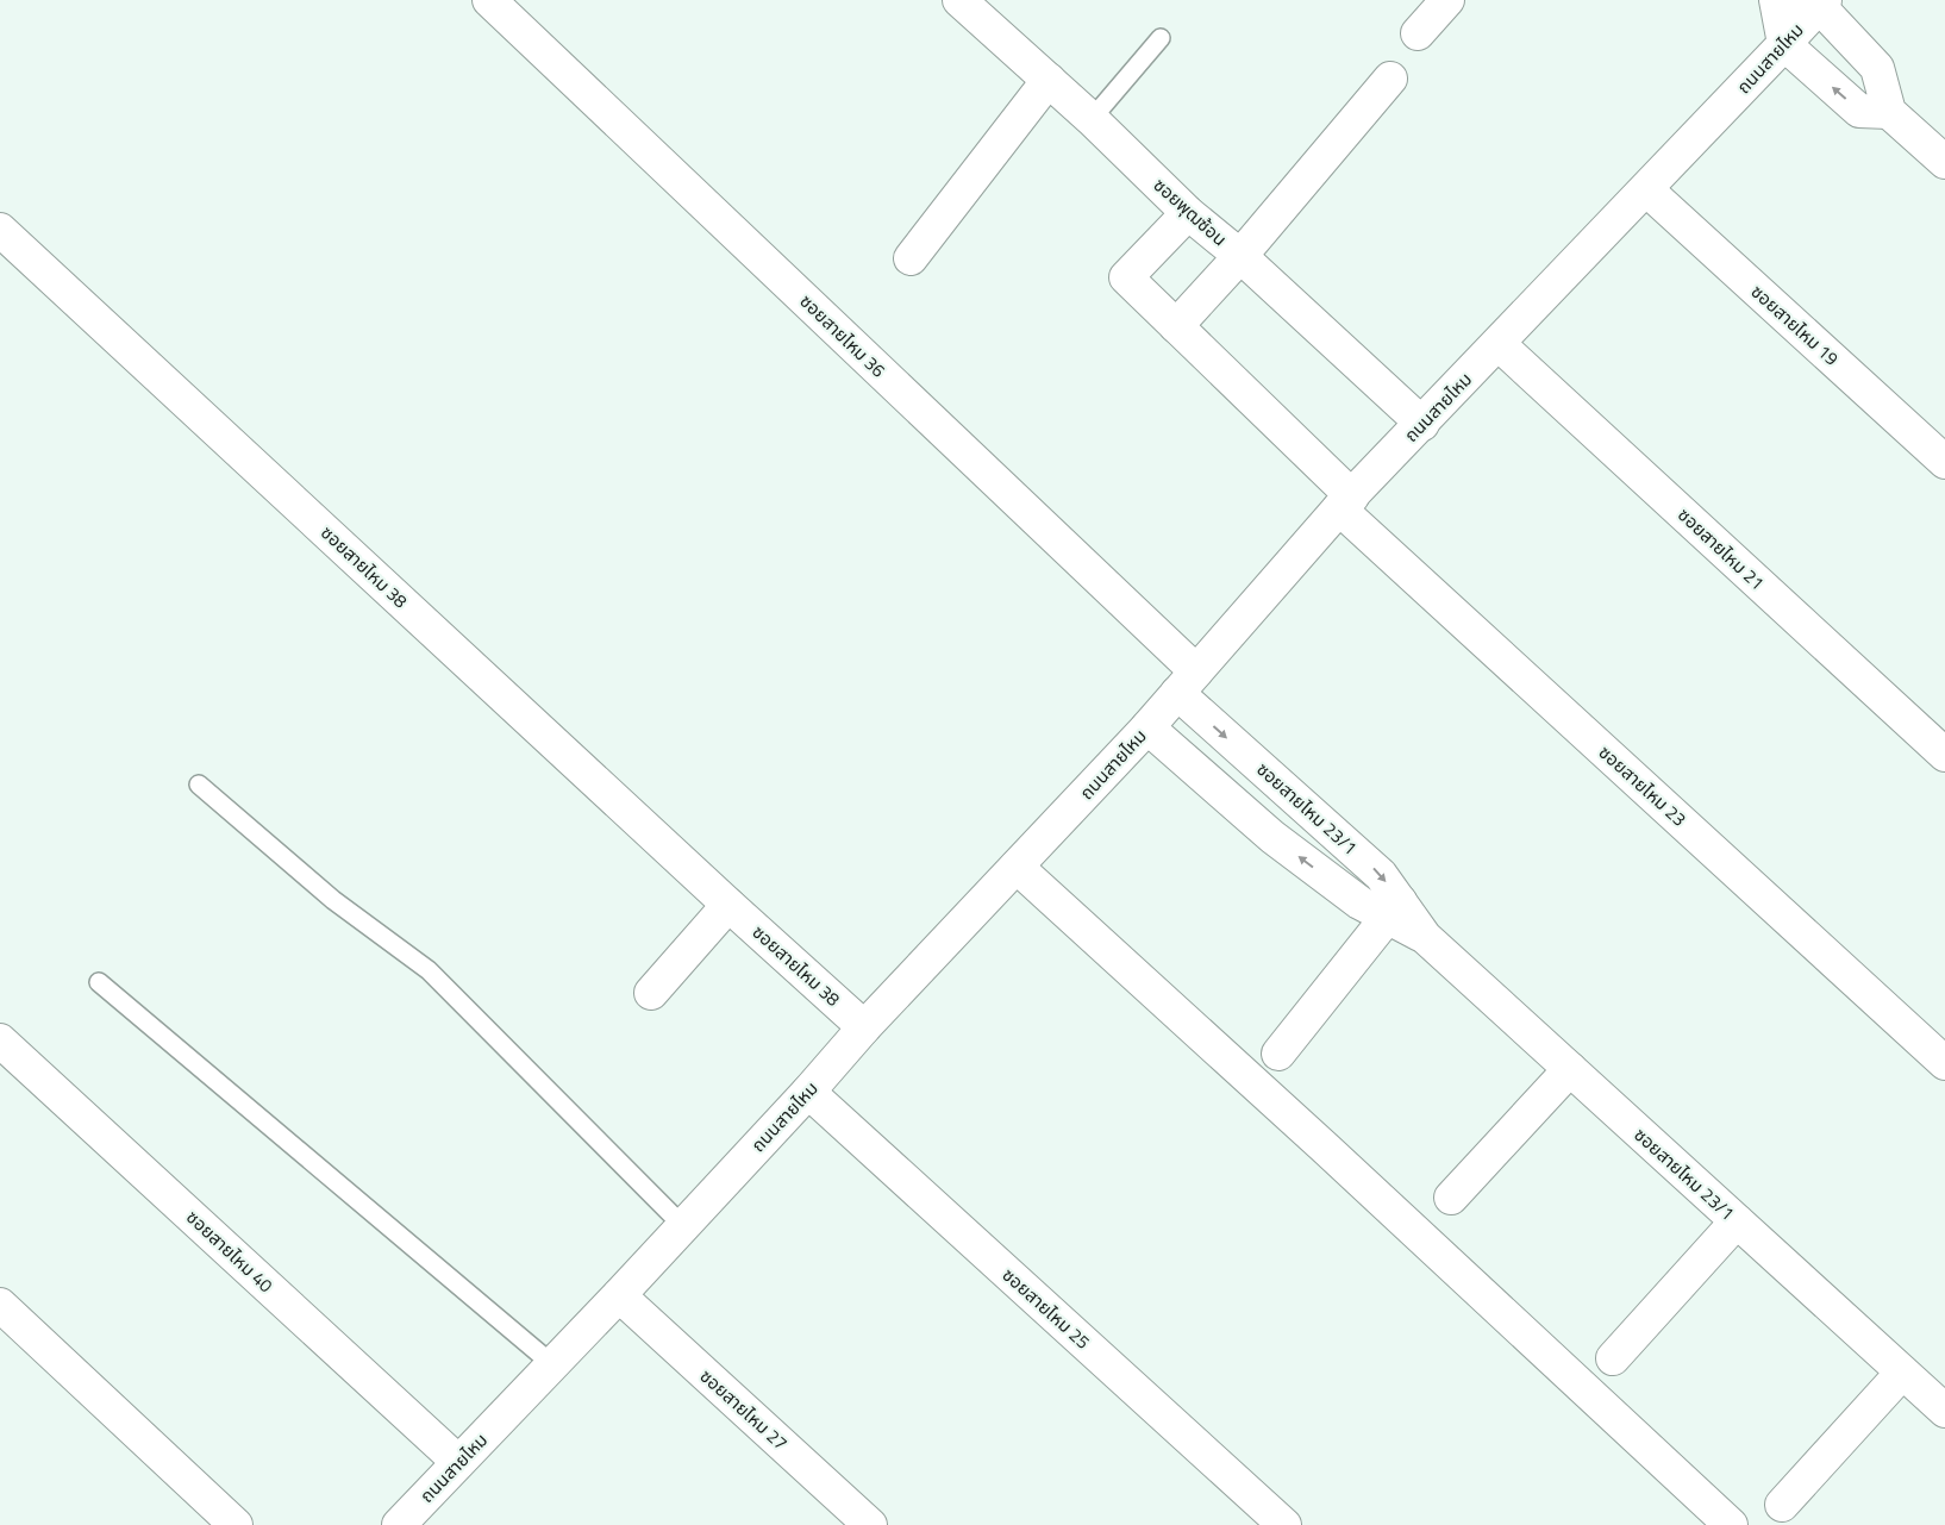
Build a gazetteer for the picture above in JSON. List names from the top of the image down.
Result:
{
  "streets": {
    "street": [
      "ถนนสายไหม",
      "ซอยพุฒซ้อน",
      "ซอยสายไหม 19",
      "ซอยสายไหม 36",
      "ซอยสายไหม 21",
      "ซอยสายไหม 38",
      "ซอยสายไหม 23",
      "ซอยสายไหม 23/1",
      "ซอยสายไหม 40",
      "ซอยสายไหม 25",
      "ซอยสายไหม 27"
    ]
  },
  "crossings": [
    ["ถนนสายไหม", "ซอยพุฒซ้อน"],
    ["ถนนสายไหม", "ซอยสายไหม 19"],
    ["ถนนสายไหม", "ซอยสายไหม 36"],
    ["ถนนสายไหม", "ซอยสายไหม 21"],
    ["ถนนสายไหม", "ซอยสายไหม 38"],
    ["ถนนสายไหม", "ซอยสายไหม 23"],
    ["ถนนสายไหม", "ซอยสายไหม 23/1"],
    ["ถนนสายไหม", "ซอยสายไหม 40"],
    ["ถนนสายไหม", "ซอยสายไหม 25"],
    ["ถนนสายไหม", "ซอยสายไหม 27"],
    ["ซอยพุฒซ้อน", "ซอยสายไหม 23"],
    ["ซอยสายไหม 36", "ซอยสายไหม 23/1"]
  ]
}
